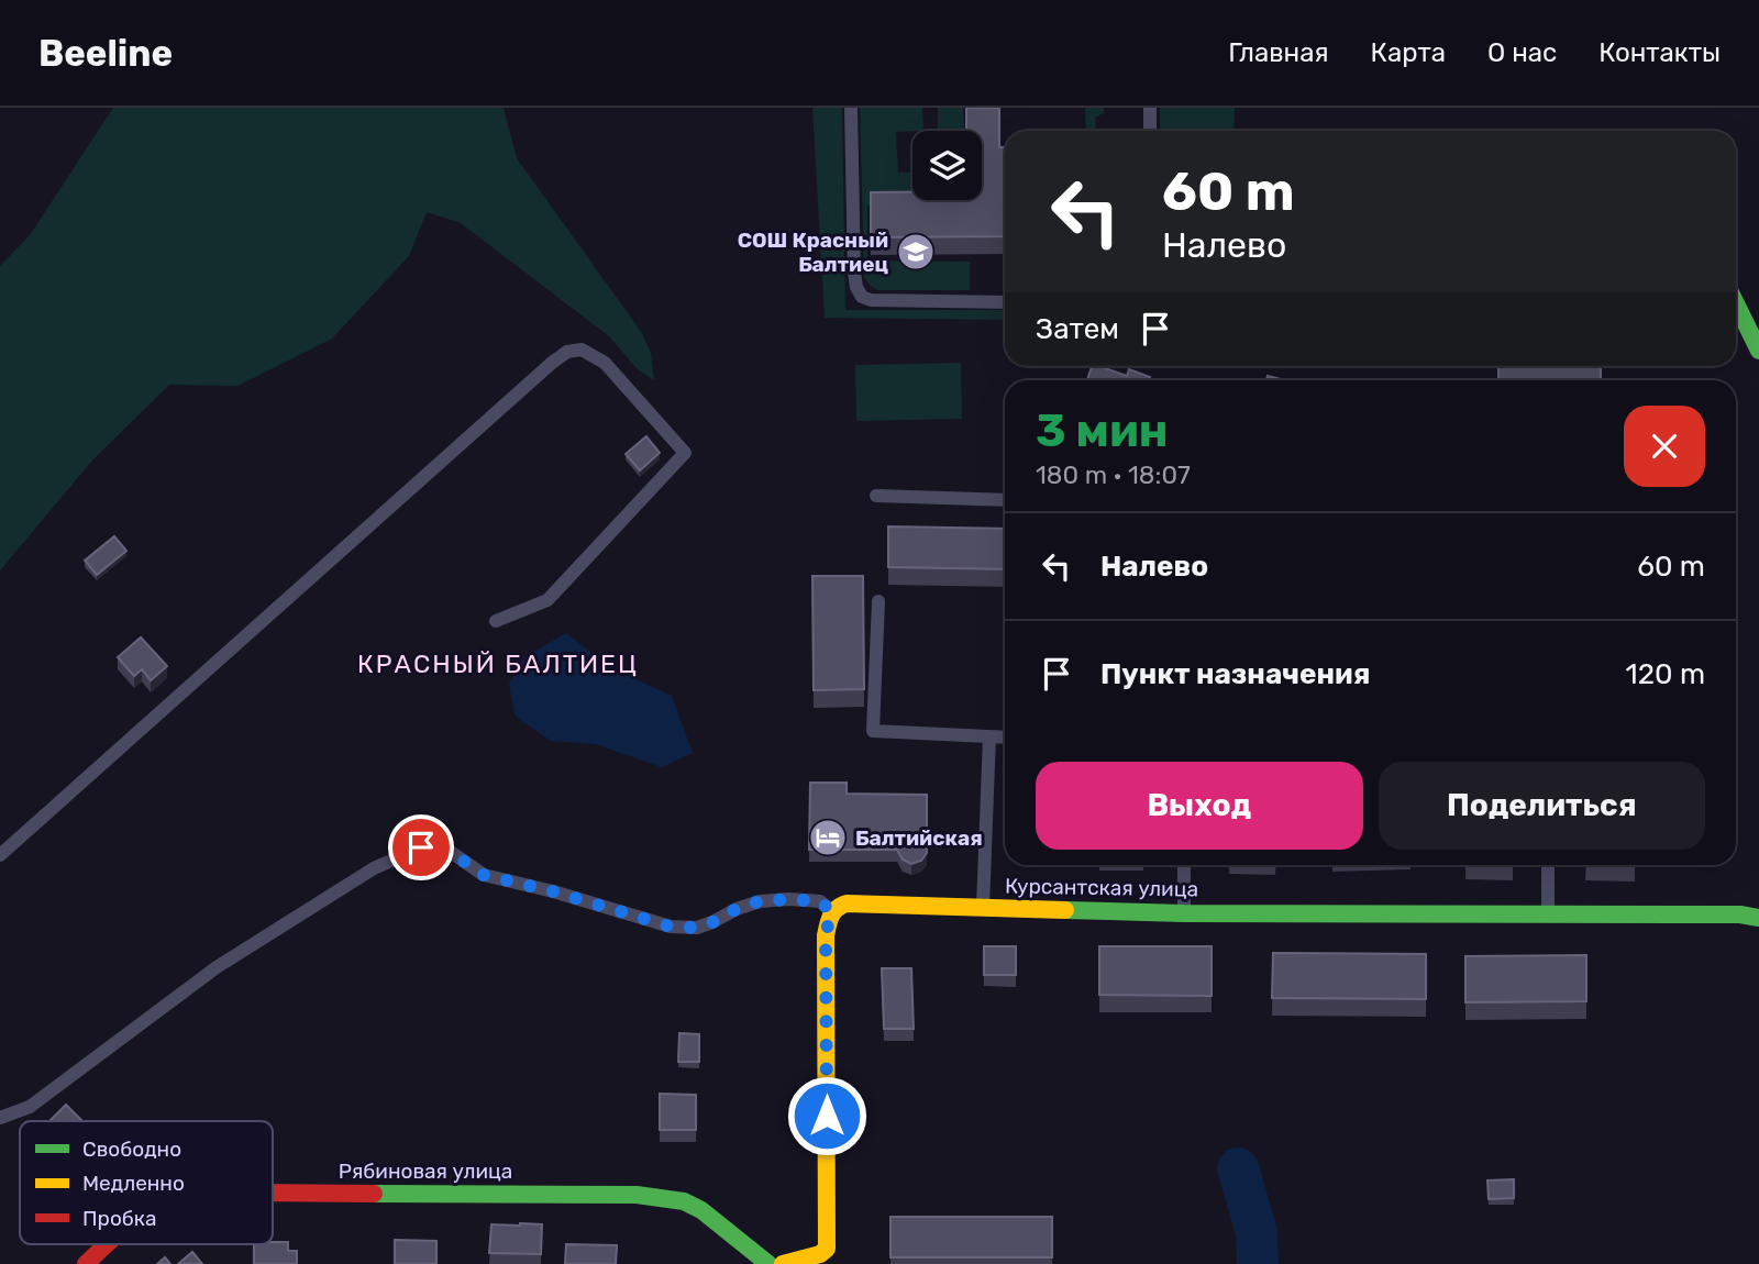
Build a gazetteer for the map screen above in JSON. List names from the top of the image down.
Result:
{
  "streets": {
    "street": ["Курсантская улица", "Рябиновая улица"]
  },
  "districts": ["КРАСНЫЙ БАЛТИЕЦ"],
  "places": {
    "school or university": ["СОШ Красный Балтиец"],
    "hotel": ["Балтийская"]
  },
  "legend": ["Свободно", "Медленно", "Пробка"],
  "page": {
    "header": "Beeline",
    "nav": [
      "Главная",
      "Карта",
      "О нас",
      "Контакты"
    ],
    "turn": ["60 m", "Налево"],
    "then": "Затем",
    "heading": ["3 мин", "180 m · 18:07"],
    "list": [
      {
        "name": "Налево",
        "value": "60 m"
      },
      {
        "name": "Пункт назначения",
        "value": "120 m"
      }
    ],
    "buttons": ["Выход", "Поделиться"]
  }
}
